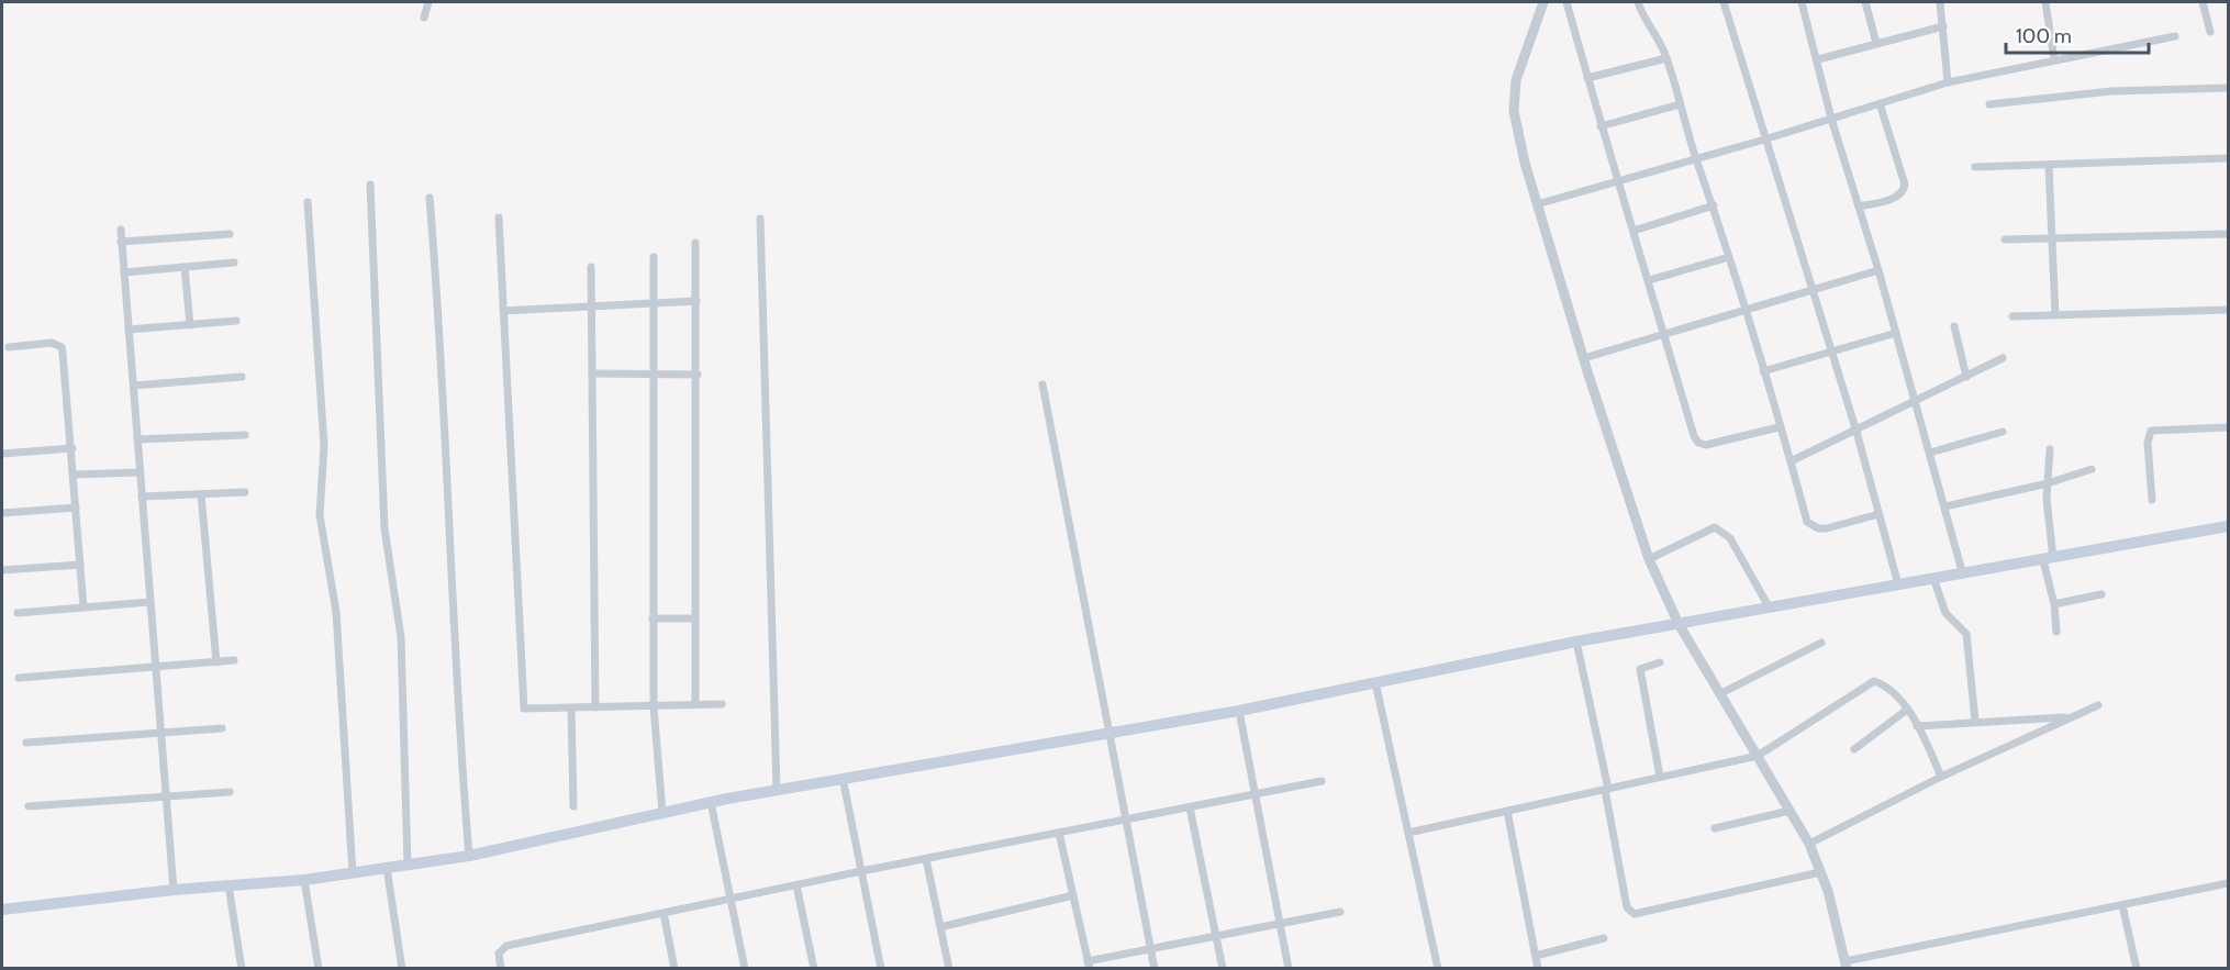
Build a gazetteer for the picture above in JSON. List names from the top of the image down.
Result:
{
  "scale_bar": "100 m"
}
